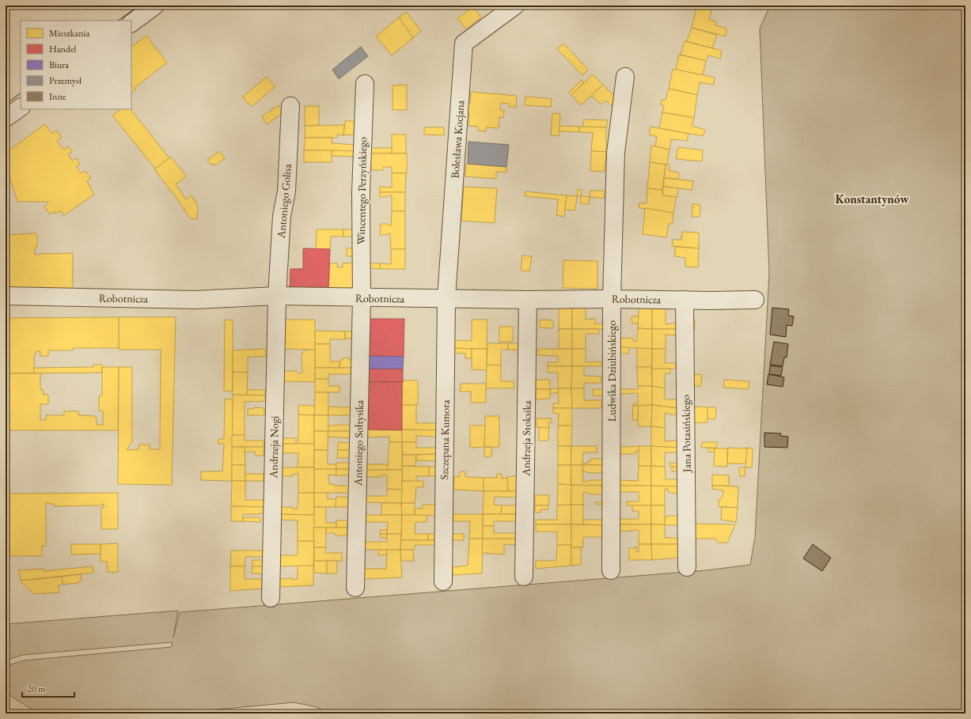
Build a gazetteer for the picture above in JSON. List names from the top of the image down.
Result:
{
  "streets": {
    "street": [
      "Bolesława Kocjana",
      "Wincentego Perzyńskiego",
      "Antoniego Golisa",
      "Robotnicza",
      "Ludwika Dziubińskiego",
      "Jana Potasińskiego",
      "Andrzeja Stoksika",
      "Szczepana Kumora",
      "Antoniego Sołtysika",
      "Andrzeja Nogi"
    ]
  },
  "crossings": [
    ["Bolesława Kocjana", "Robotnicza"],
    ["Bolesława Kocjana", "Szczepana Kumora"],
    ["Wincentego Perzyńskiego", "Robotnicza"],
    ["Wincentego Perzyńskiego", "Antoniego Sołtysika"],
    ["Antoniego Golisa", "Robotnicza"],
    ["Antoniego Golisa", "Andrzeja Nogi"],
    ["Robotnicza", "Ludwika Dziubińskiego"],
    ["Robotnicza", "Jana Potasińskiego"],
    ["Robotnicza", "Andrzeja Stoksika"],
    ["Robotnicza", "Szczepana Kumora"],
    ["Robotnicza", "Antoniego Sołtysika"],
    ["Robotnicza", "Andrzeja Nogi"]
  ],
  "districts": ["Konstantynów"],
  "legend": [
    "Mieszkania",
    "Handel",
    "Biura",
    "Przemysł",
    "Inne"
  ],
  "scale_bar": "20 m"
}
